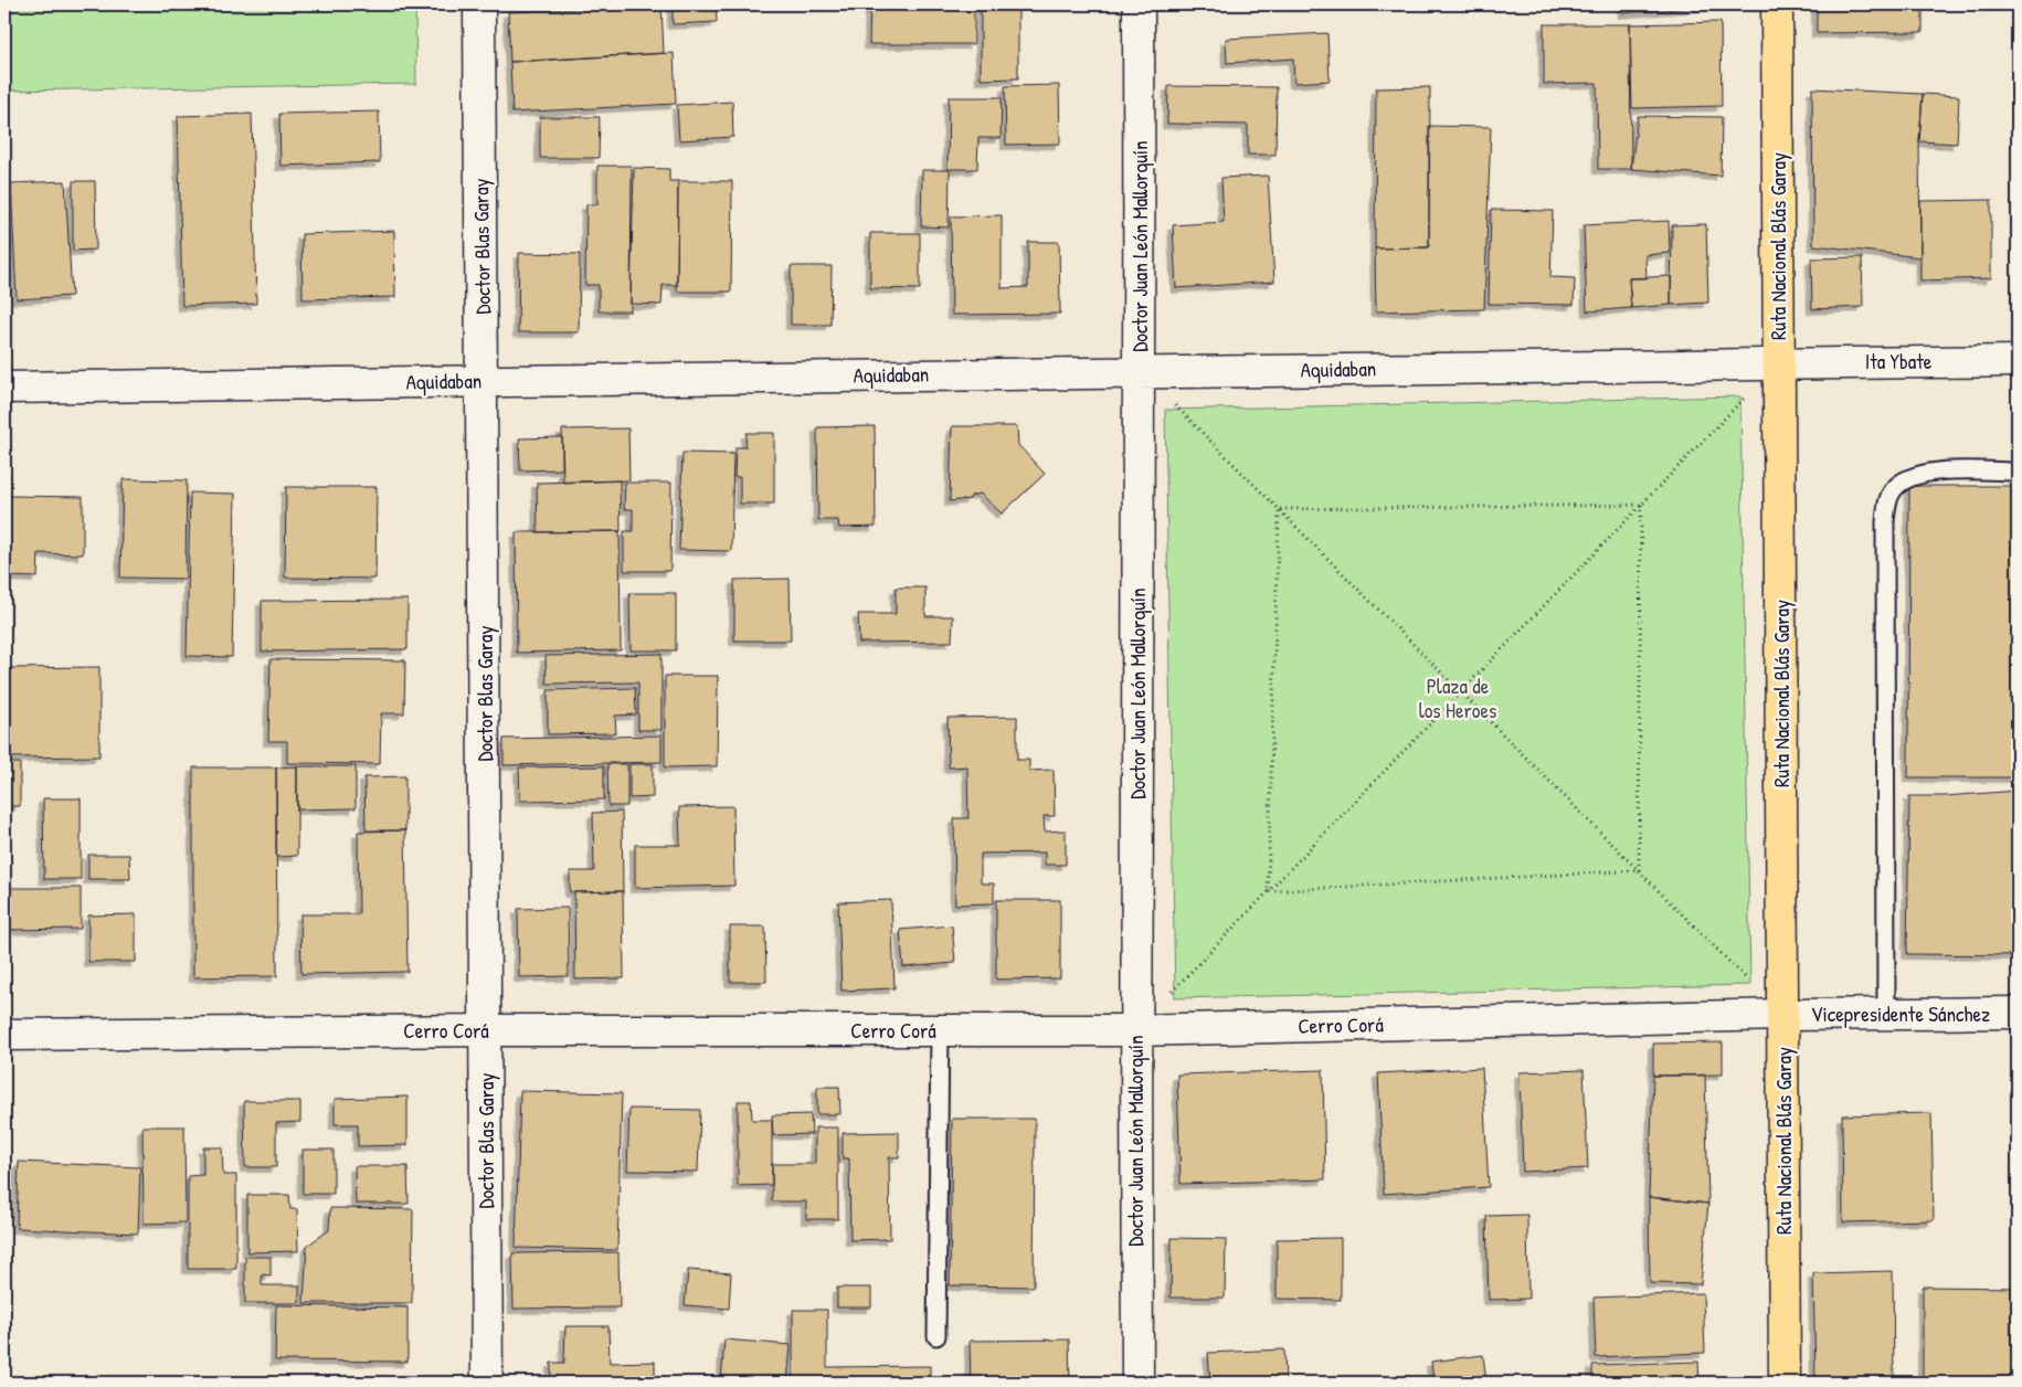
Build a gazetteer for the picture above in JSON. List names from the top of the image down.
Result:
{
  "streets": {
    "highway": ["Ruta Nacional Blás Garay"],
    "street": [
      "Doctor Blas Garay",
      "Doctor Juan León Mallorquín",
      "Ita Ybate",
      "Aquidaban",
      "Vicepresidente Sánchez",
      "Cerro Corá"
    ]
  },
  "crossings": [
    ["Doctor Blas Garay", "Aquidaban"],
    ["Doctor Blas Garay", "Cerro Corá"],
    ["Doctor Juan León Mallorquín", "Aquidaban"],
    ["Doctor Juan León Mallorquín", "Cerro Corá"],
    ["Ruta Nacional Blás Garay", "Ita Ybate"],
    ["Ruta Nacional Blás Garay", "Aquidaban"],
    ["Ruta Nacional Blás Garay", "Vicepresidente Sánchez"],
    ["Ruta Nacional Blás Garay", "Cerro Corá"],
    ["Ita Ybate", "Aquidaban"],
    ["Vicepresidente Sánchez", "Cerro Corá"]
  ],
  "parks": ["Plaza de los Heroes"]
}
